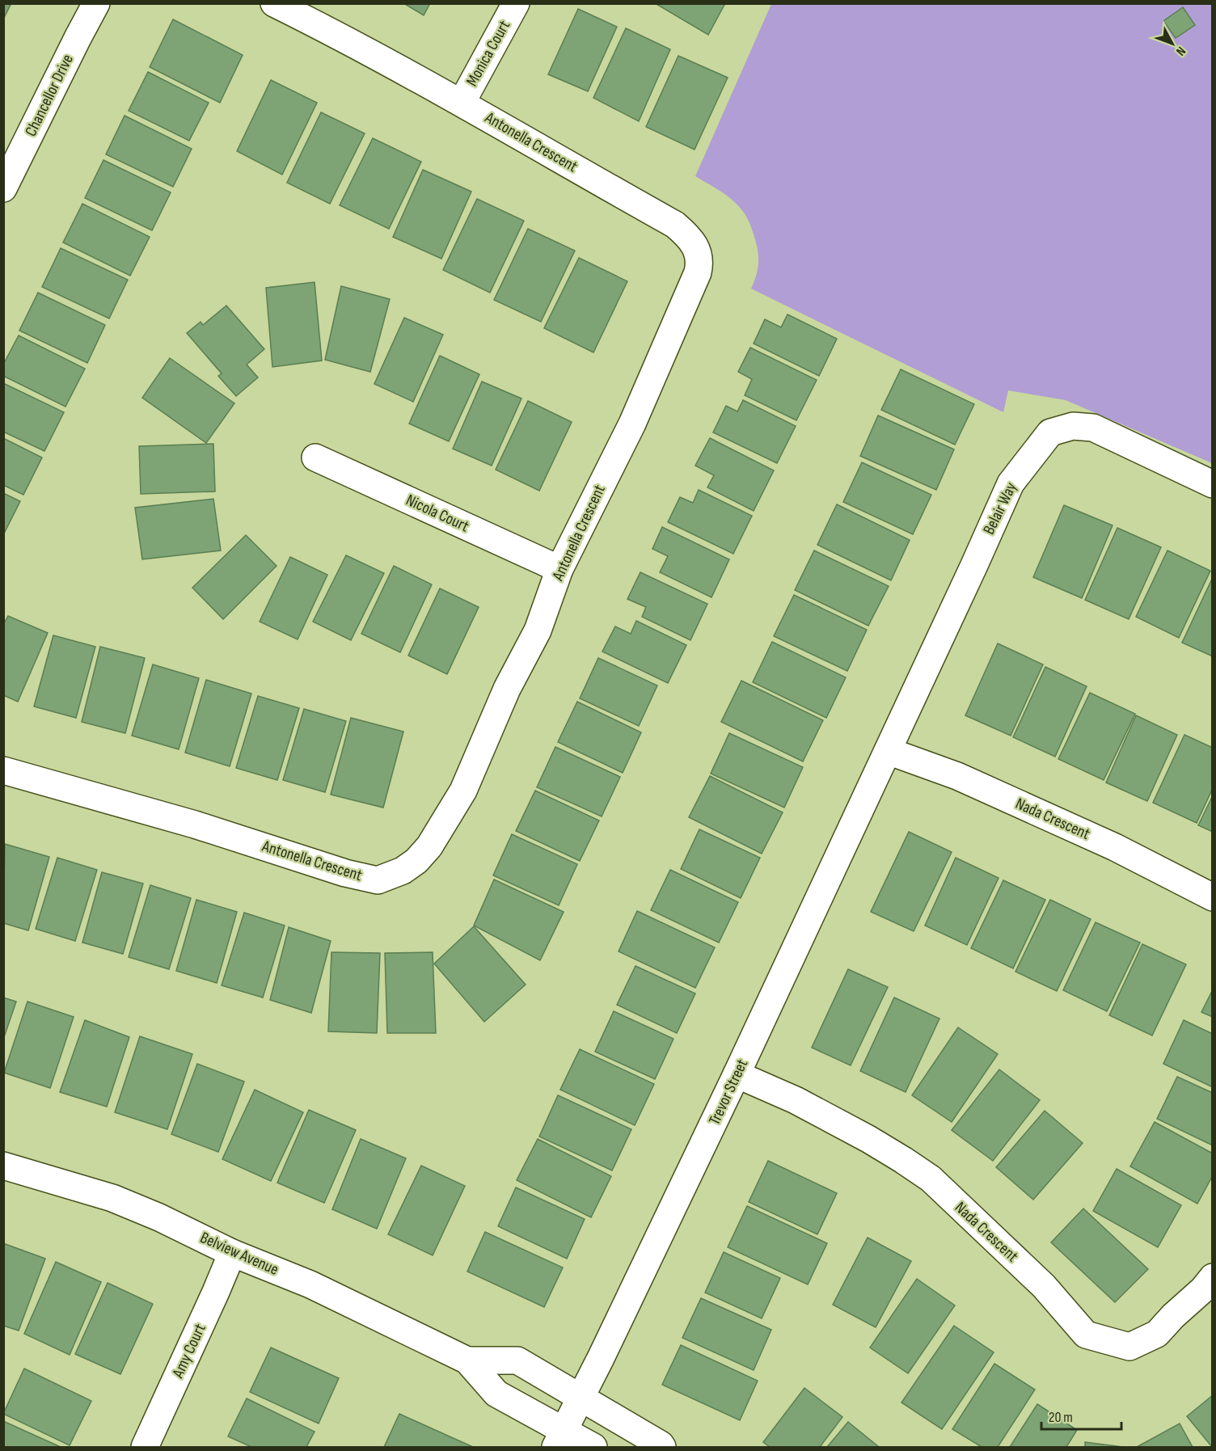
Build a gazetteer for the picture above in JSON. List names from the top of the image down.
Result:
{
  "streets": {
    "street": [
      "Monica Court",
      "Chancellor Drive",
      "Antonella Crescent",
      "Belair Way",
      "Nicola Court",
      "Nada Crescent",
      "Trevor Street",
      "Belview Avenue",
      "Amy Court"
    ]
  },
  "crossings": [
    ["Monica Court", "Antonella Crescent"],
    ["Antonella Crescent", "Nicola Court"],
    ["Belair Way", "Nada Crescent"],
    ["Belair Way", "Trevor Street"],
    ["Nada Crescent", "Trevor Street"],
    ["Trevor Street", "Belview Avenue"],
    ["Belview Avenue", "Amy Court"]
  ],
  "scale_bar": "20 m",
  "north": "bottom right"
}
